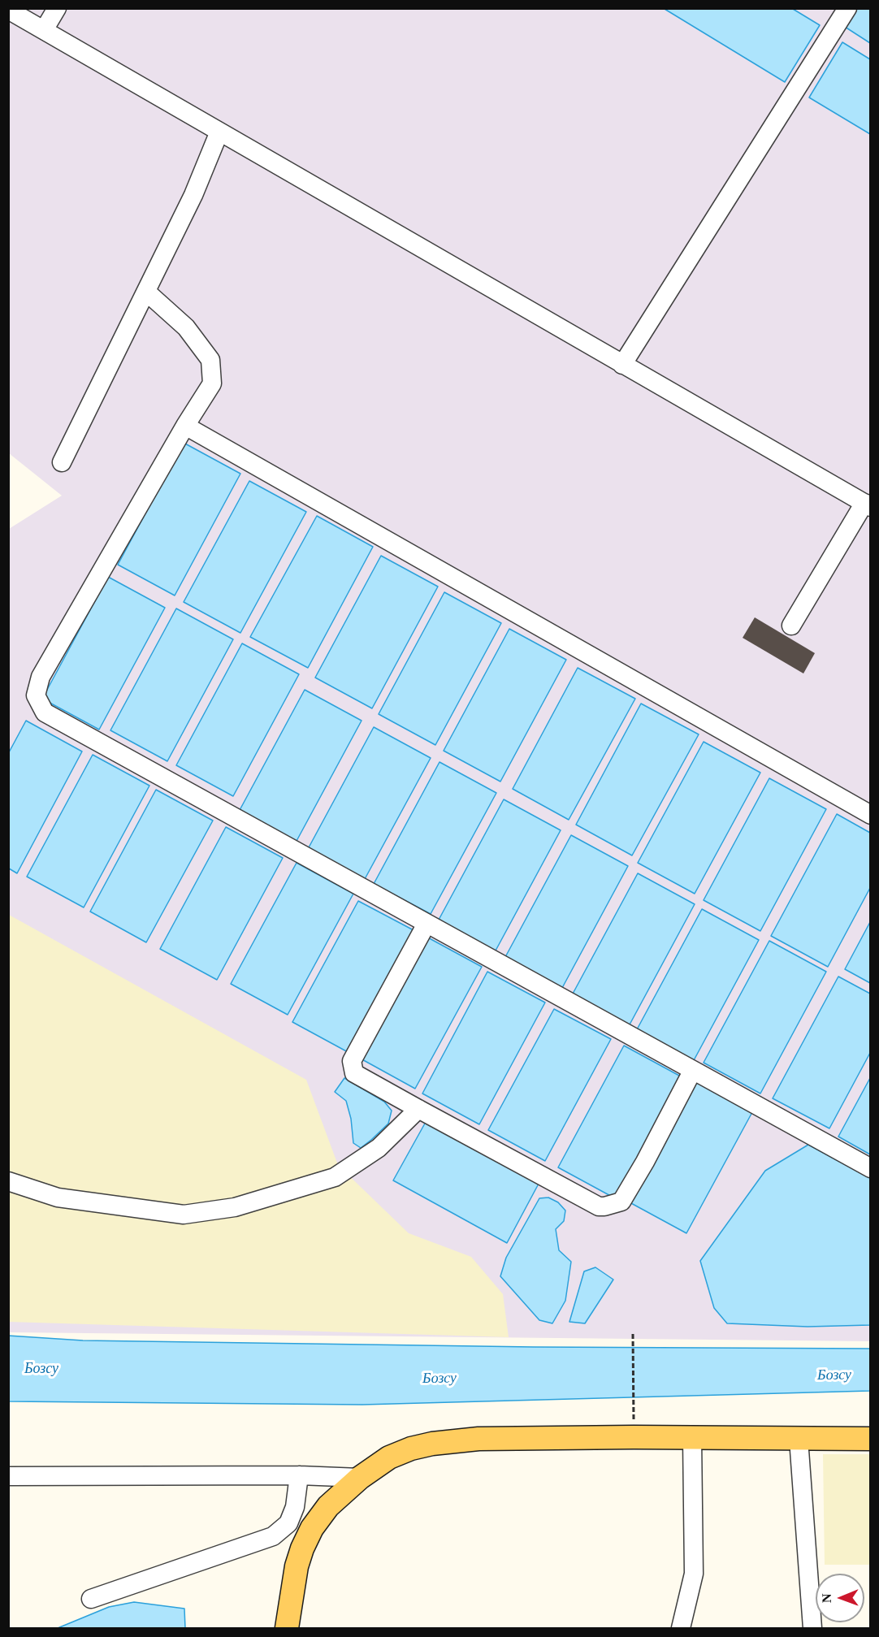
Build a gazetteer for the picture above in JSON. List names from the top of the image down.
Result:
{
  "water": ["Бозсу"],
  "north": "left"
}
